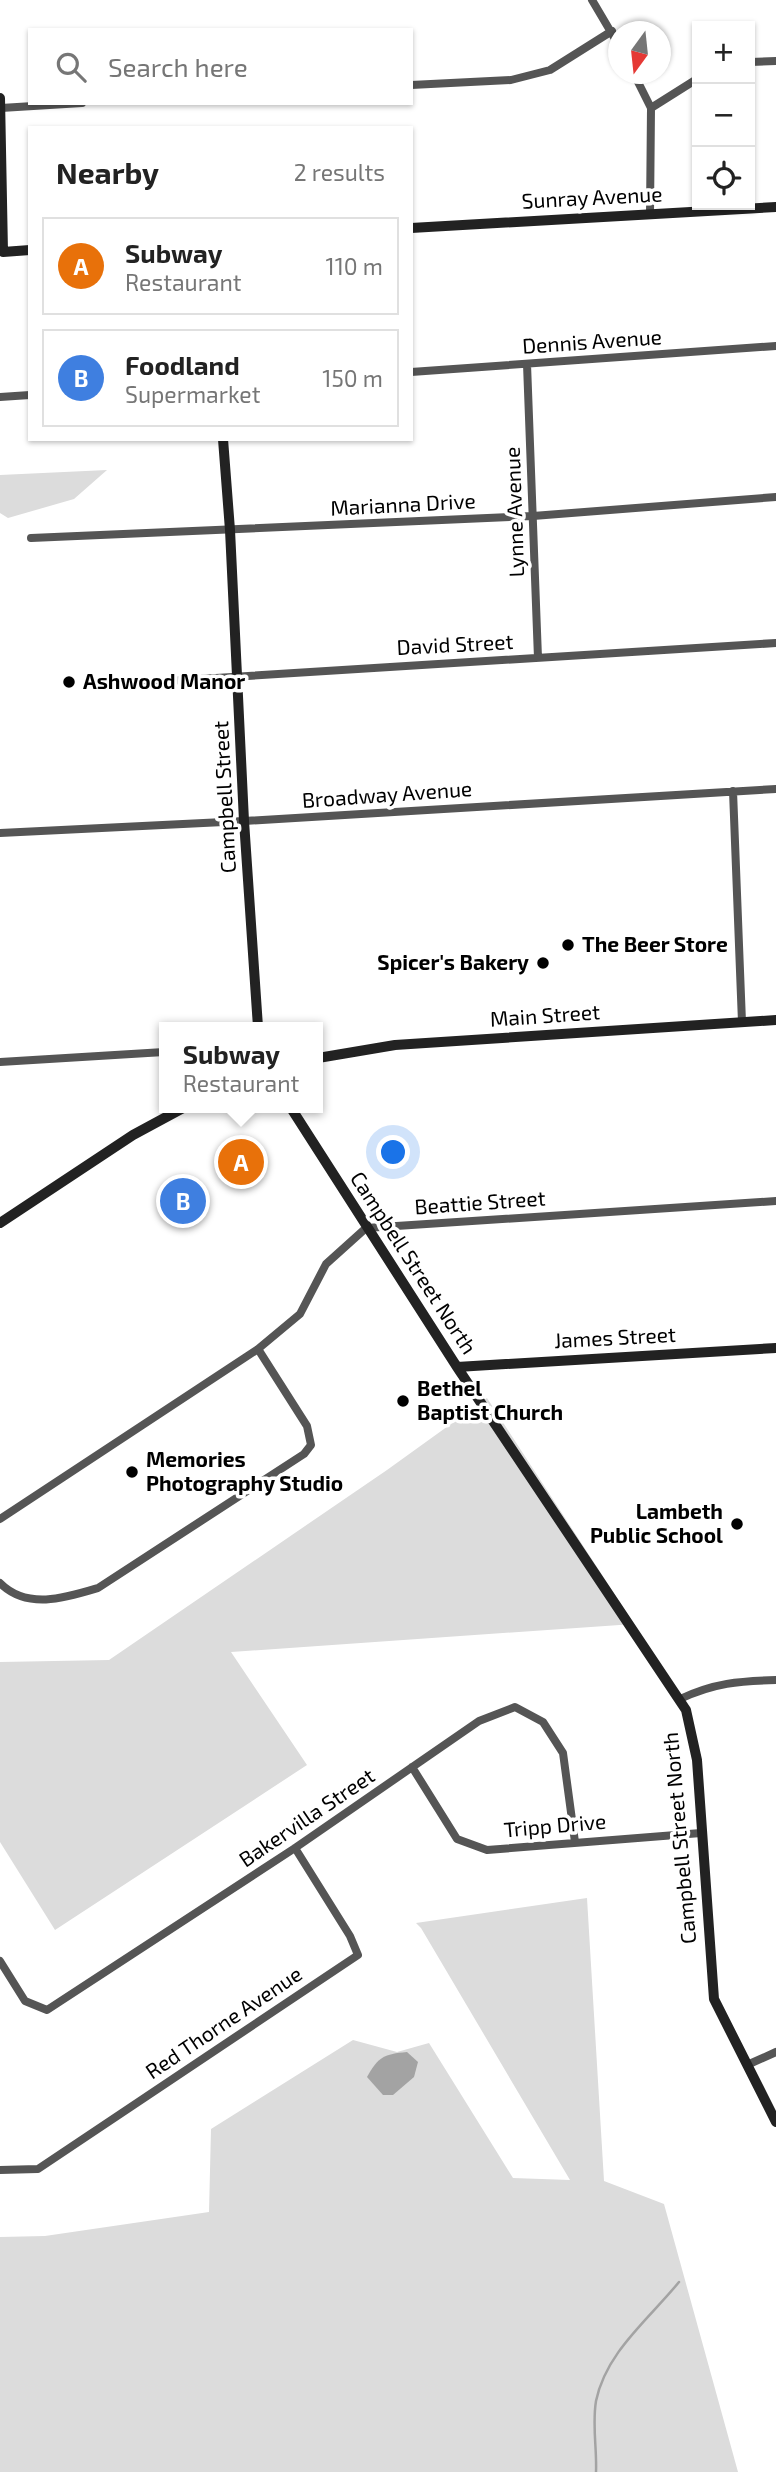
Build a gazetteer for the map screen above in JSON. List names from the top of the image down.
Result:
{
  "streets": {
    "street": [
      "Sunray Avenue",
      "Dennis Avenue",
      "Marianna Drive",
      "Lynne Avenue",
      "David Street",
      "Broadway Avenue",
      "Campbell Street",
      "Main Street",
      "Beattie Street",
      "Campbell Street North",
      "James Street",
      "Bakervilla Street",
      "Tripp Drive",
      "Red Thorne Avenue"
    ]
  },
  "crossings": [
    ["Dennis Avenue", "Lynne Avenue"],
    ["Marianna Drive", "Lynne Avenue"],
    ["Marianna Drive", "Campbell Street"],
    ["Lynne Avenue", "David Street"],
    ["David Street", "Campbell Street"],
    ["Broadway Avenue", "Campbell Street"],
    ["Beattie Street", "Campbell Street North"],
    ["Campbell Street North", "James Street"],
    ["Campbell Street North", "Tripp Drive"],
    ["Bakervilla Street", "Tripp Drive"],
    ["Bakervilla Street", "Red Thorne Avenue"]
  ],
  "places": [
    "Ashwood Manor",
    "The Beer Store",
    "Spicer's Bakery",
    "Bethel Baptist Church",
    "Memories Photography Studio",
    "Lambeth Public School"
  ],
  "north": "bottom",
  "page": {
    "map_buttons": ["+", "−"],
    "search": "Search here",
    "heading": ["Nearby", "2 results"],
    "list": [
      {
        "mark": "A",
        "name": "Subway",
        "note": "Restaurant",
        "value": "110 m"
      },
      {
        "mark": "B",
        "name": "Foodland",
        "note": "Supermarket",
        "value": "150 m"
      }
    ],
    "popup": ["Subway", "Restaurant"],
    "pins": ["A", "B"]
  }
}
